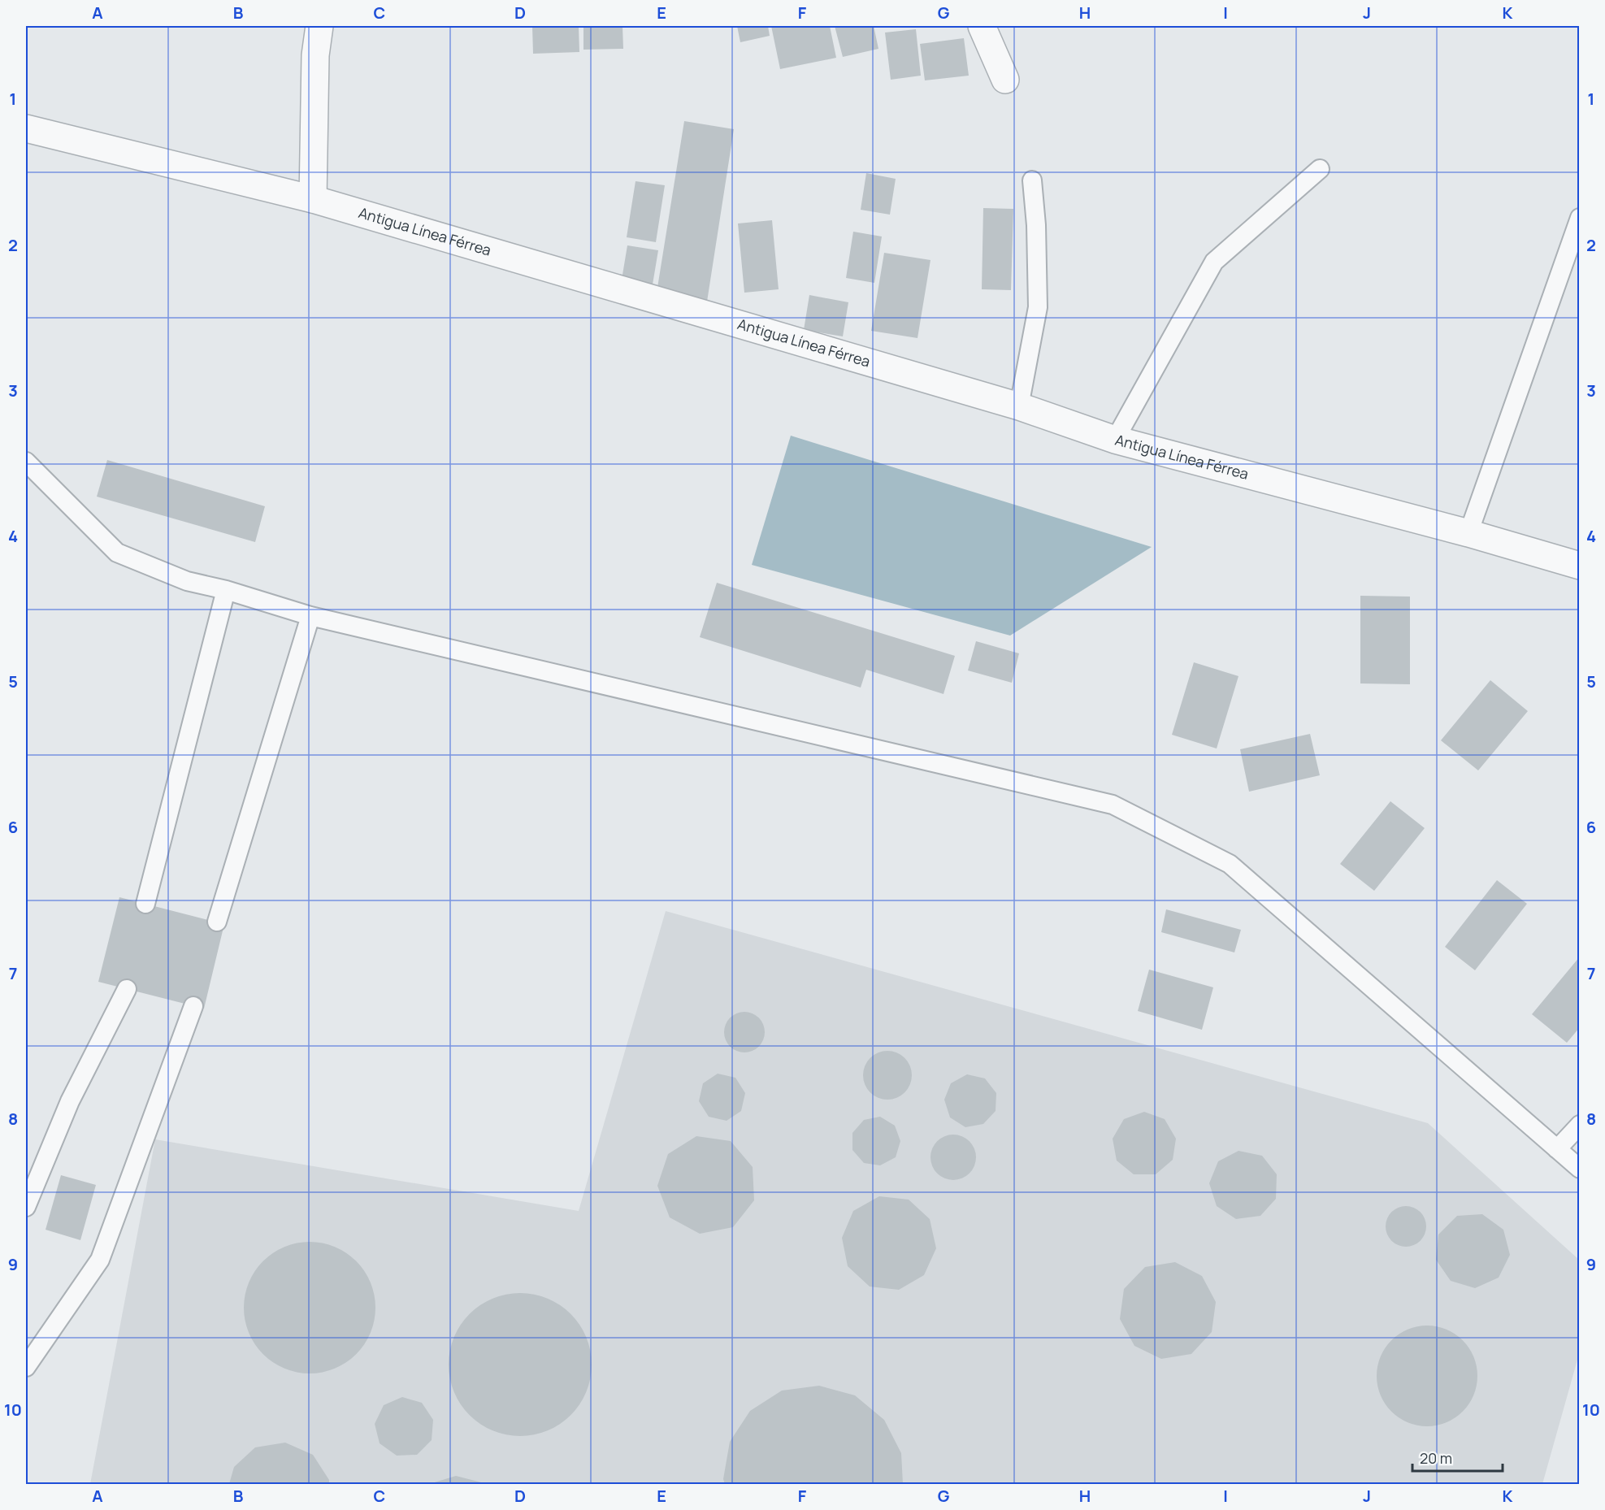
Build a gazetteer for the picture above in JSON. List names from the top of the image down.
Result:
{
  "streets": {
    "street": ["Antigua Línea Férrea"]
  },
  "scale_bar": "20 m",
  "grid": {
    "columns": [
      "A",
      "B",
      "C",
      "D",
      "E",
      "F",
      "G",
      "H",
      "I",
      "J",
      "K"
    ],
    "rows": [
      "1",
      "2",
      "3",
      "4",
      "5",
      "6",
      "7",
      "8",
      "9",
      "10"
    ]
  }
}
